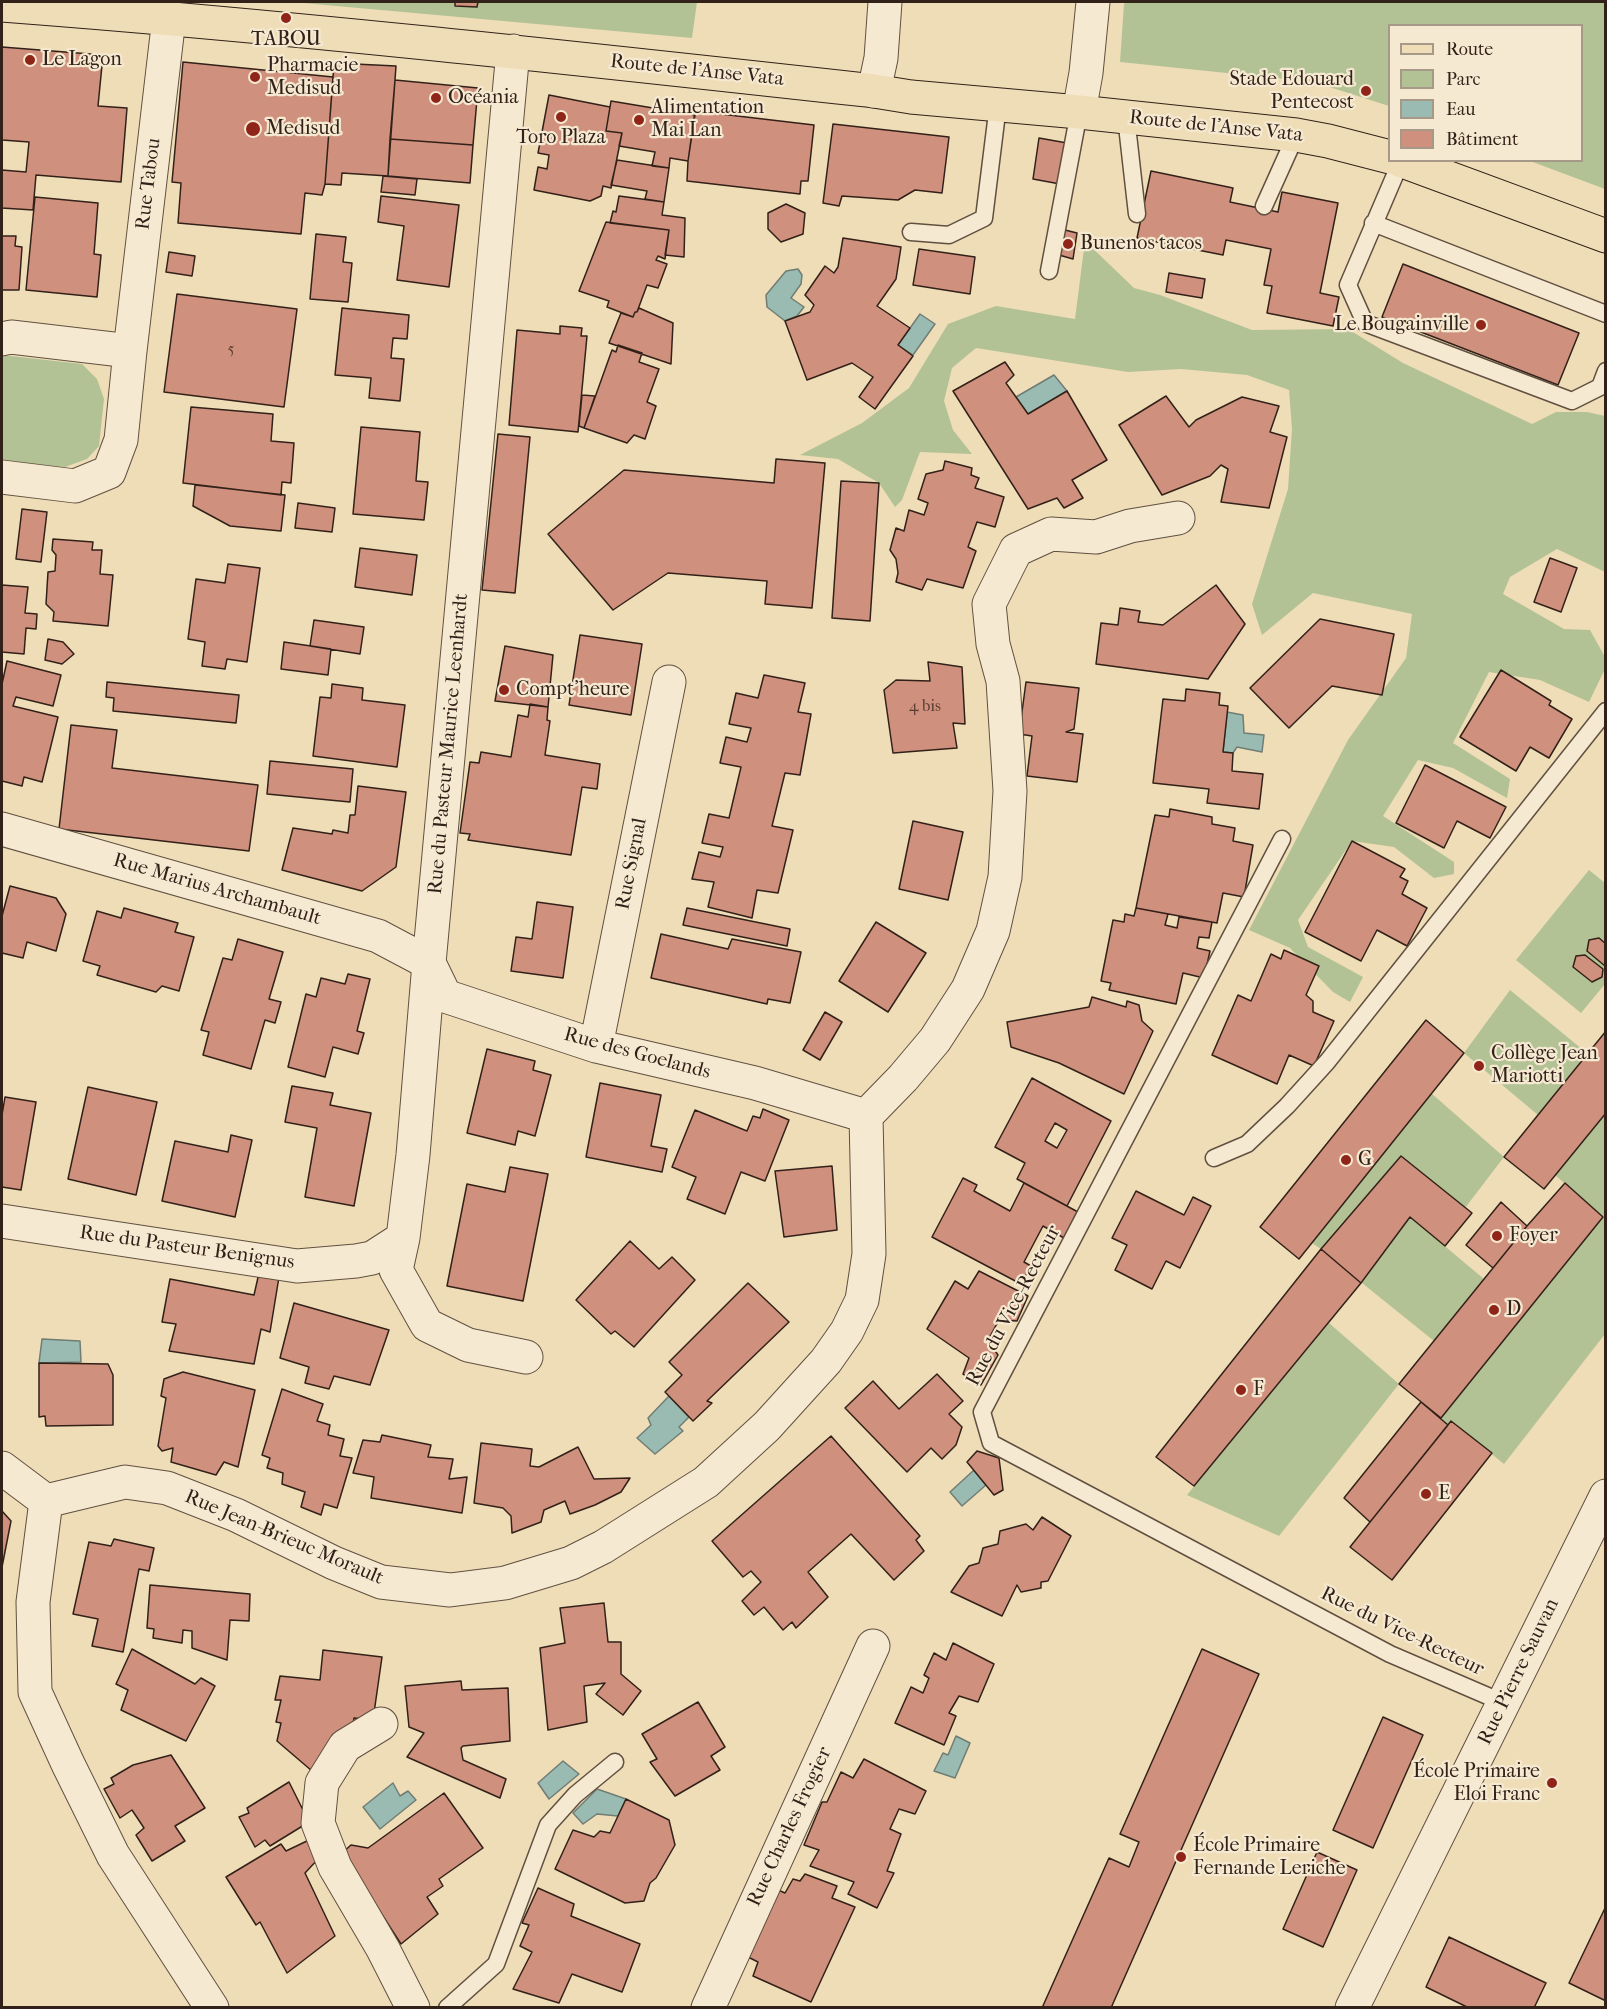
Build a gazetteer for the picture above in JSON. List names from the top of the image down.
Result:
{
  "streets": {
    "main road": ["Route de l'Anse Vata"],
    "street": [
      "Rue Tabou",
      "Rue du Pasteur Maurice Leenhardt",
      "Rue Signal",
      "Rue Marius Archambault",
      "Rue des Goelands",
      "Rue du Pasteur Benignus",
      "Rue Jean-Brieuc Morault",
      "Rue Pierre Sauvan",
      "Rue Charles Frogier"
    ],
    "lane": ["Rue du Vice-Recteur"]
  },
  "crossings": [
    ["Route de l'Anse Vata", "Rue Tabou"],
    ["Route de l'Anse Vata", "Rue du Pasteur Maurice Leenhardt"],
    ["Rue du Pasteur Maurice Leenhardt", "Rue Marius Archambault"],
    ["Rue du Pasteur Maurice Leenhardt", "Rue des Goelands"],
    ["Rue du Pasteur Maurice Leenhardt", "Rue du Pasteur Benignus"],
    ["Rue Signal", "Rue des Goelands"],
    ["Rue Marius Archambault", "Rue des Goelands"],
    ["Rue des Goelands", "Rue Jean-Brieuc Morault"],
    ["Rue du Vice-Recteur", "Rue Pierre Sauvan"]
  ],
  "places": [
    "TABOU",
    "Le Lagon",
    "Pharmacie Medisud",
    "Stade Edouard Pentecost",
    "Océania",
    "Toro Plaza",
    "Alimentation Mai Lan",
    "Medisud",
    "Bunenos tacos",
    "Le Bougainville",
    "Compt'heure",
    "Collège Jean Mariotti",
    "G",
    "Foyer",
    "D",
    "F",
    "E",
    "École Primaire Eloi Franc",
    "École Primaire Fernande Leriche"
  ],
  "house_numbers": ["5", "4 bis"],
  "legend": [
    "Route",
    "Parc",
    "Eau",
    "Bâtiment"
  ]
}
